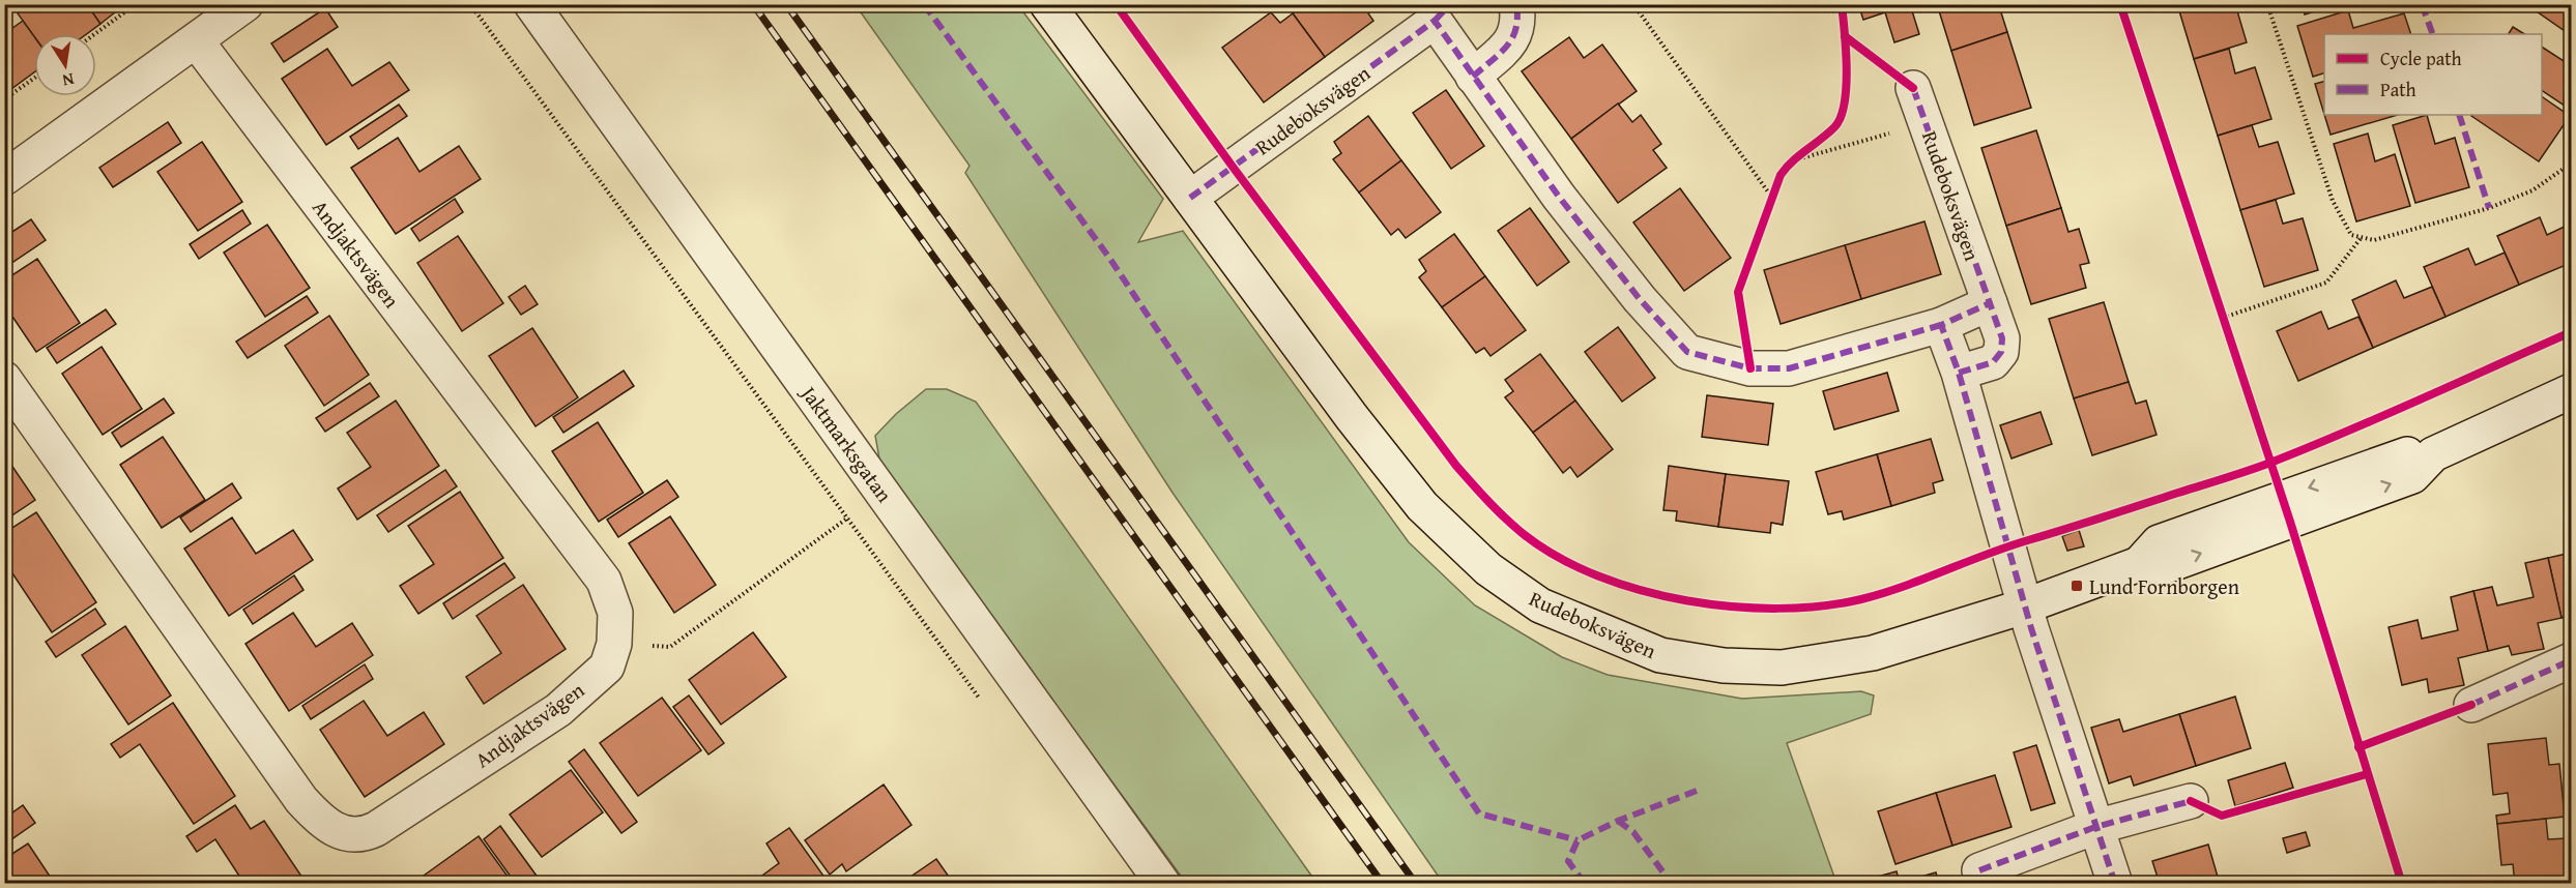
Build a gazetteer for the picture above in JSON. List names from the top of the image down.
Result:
{
  "streets": {
    "street": ["Rudeboksvägen", "Andjaktsvägen", "Jaktmarksgatan"]
  },
  "places": {
    "transit": ["Lund Fornborgen"]
  },
  "legend": ["Cycle path", "Path"],
  "north": "bottom"
}
